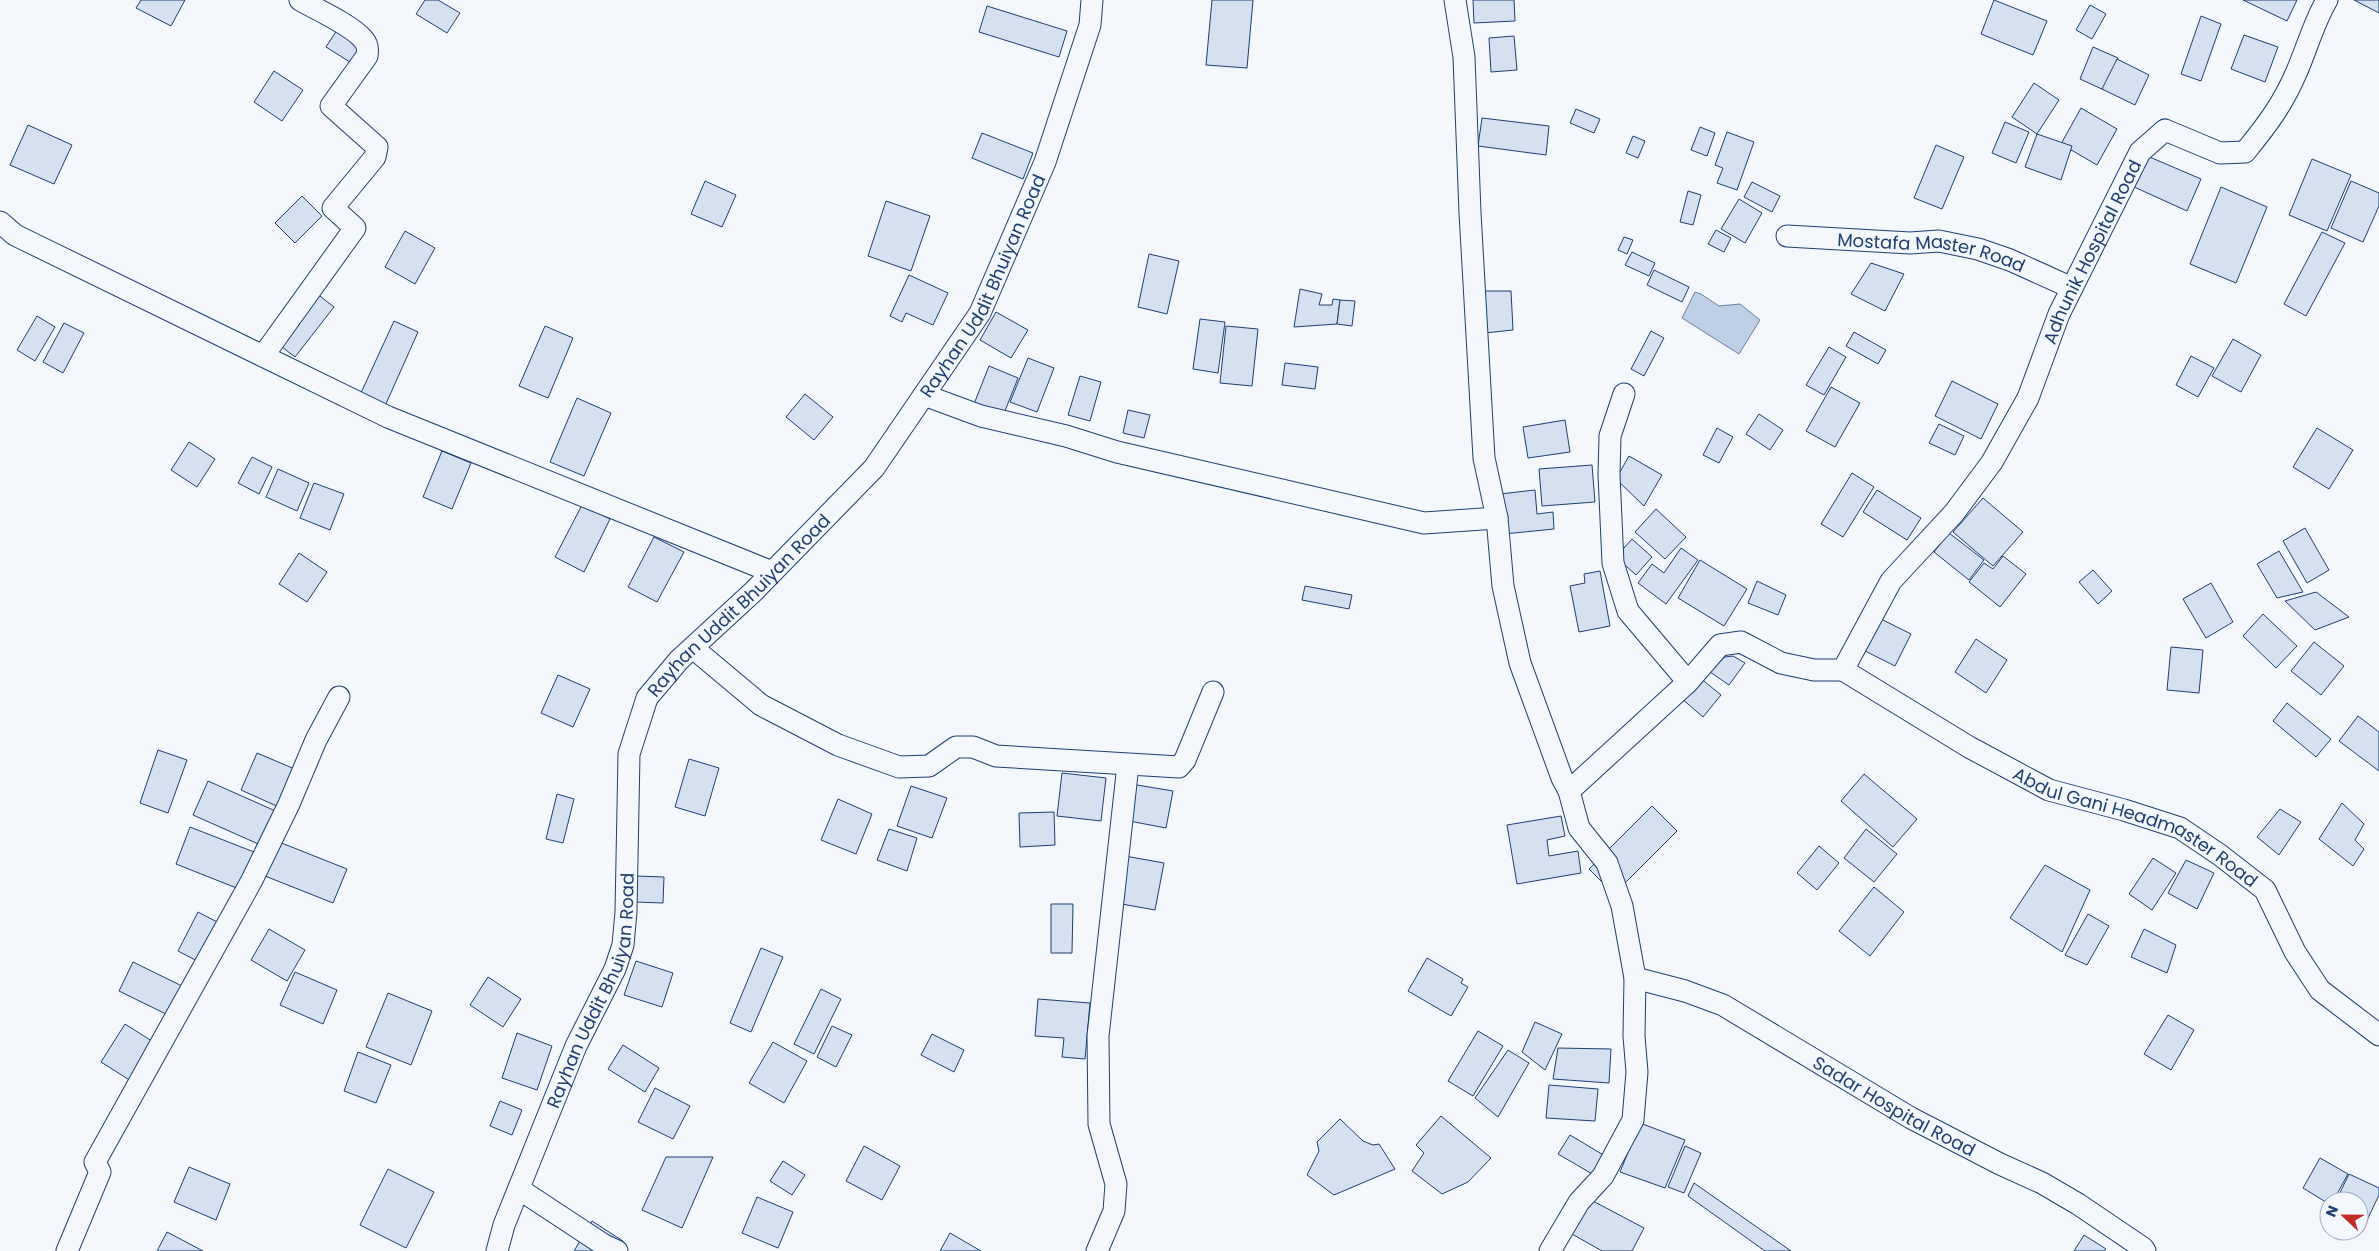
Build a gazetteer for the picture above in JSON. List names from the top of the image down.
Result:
{
  "streets": {
    "street": [
      "Adhunik Hospital Road",
      "Mostafa Master Road",
      "Rayhan Uddit Bhuiyan Road",
      "Abdul Gani Headmaster Road",
      "Sadar Hospital Road"
    ]
  },
  "crossings": [
    ["Adhunik Hospital Road", "Mostafa Master Road"],
    ["Adhunik Hospital Road", "Abdul Gani Headmaster Road"]
  ],
  "north": "left"
}
